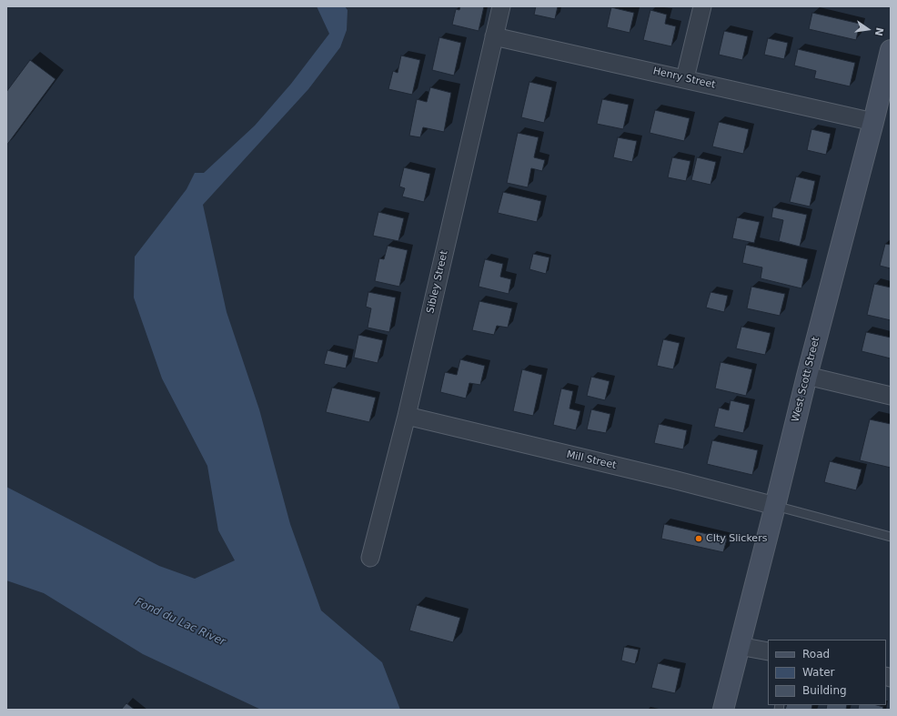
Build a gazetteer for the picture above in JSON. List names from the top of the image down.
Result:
{
  "streets": {
    "main road": ["West Scott Street"],
    "street": ["Henry Street", "Sibley Street", "Mill Street"]
  },
  "crossings": [
    ["Henry Street", "Sibley Street"],
    ["Henry Street", "West Scott Street"],
    ["Sibley Street", "Mill Street"],
    ["West Scott Street", "Mill Street"]
  ],
  "water": ["Fond du Lac River"],
  "places": ["CIty Slickers"],
  "legend": ["Road", "Water", "Building"],
  "north": "right"
}
